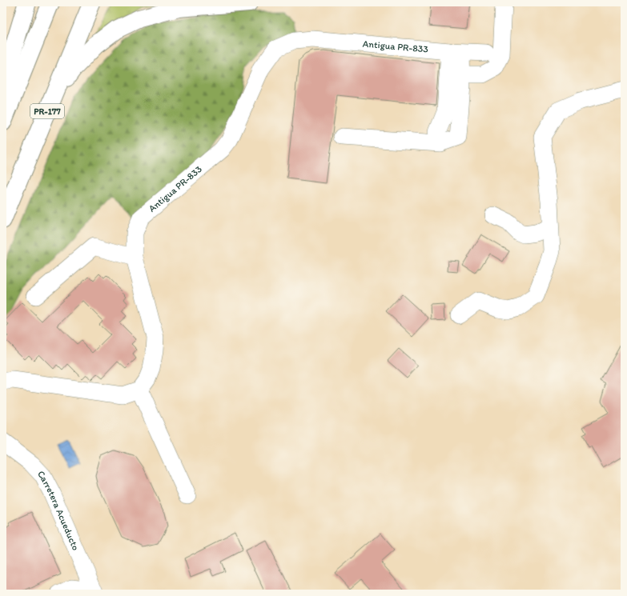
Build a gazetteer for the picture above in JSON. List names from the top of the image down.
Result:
{
  "streets": {
    "highway": ["PR-177"],
    "street": ["Antigua PR-833", "Carretera Acueducto"]
  }
}
